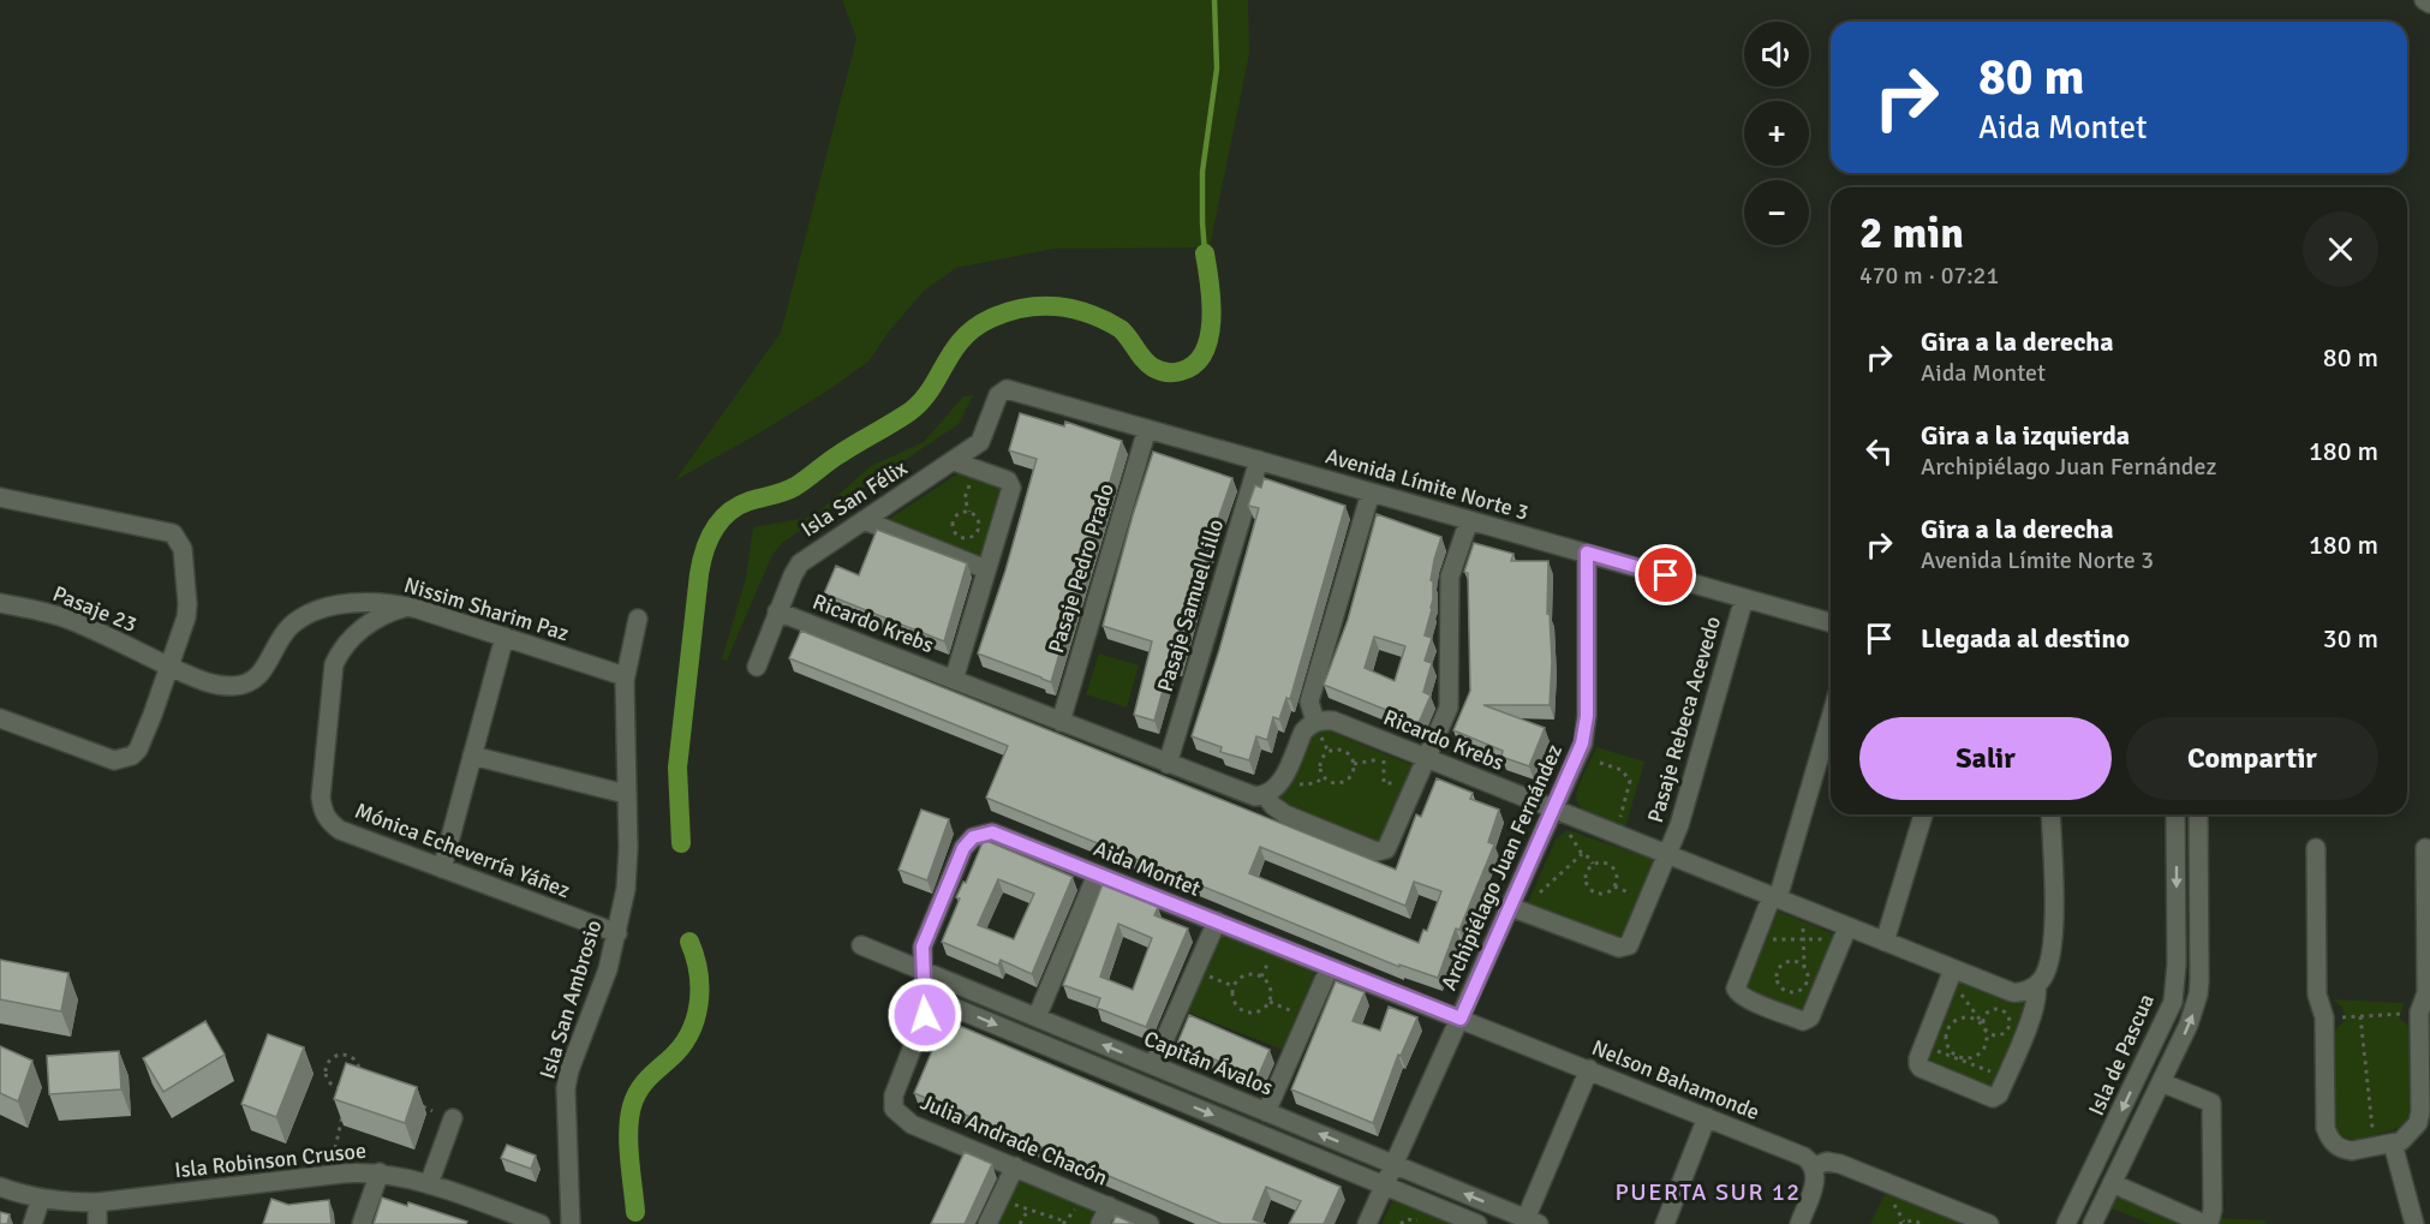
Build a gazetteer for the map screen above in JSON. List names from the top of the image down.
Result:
{
  "streets": {
    "street": [
      "Avenida Límite Norte 3",
      "Isla San Félix",
      "Pasaje Pedro Prado",
      "Pasaje Samuel Lillo",
      "Pasaje 23",
      "Nissim Sharim Paz",
      "Ricardo Krebs",
      "Pasaje Rebeca Acevedo",
      "Mónica Echeverría Yáñez",
      "Archipiélago Juan Fernández",
      "Aida Montet",
      "Isla San Ambrosio",
      "Isla de Pascua",
      "Capitán Ávalos",
      "Nelson Bahamonde",
      "Julia Andrade Chacón",
      "Isla Robinson Crusoe"
    ]
  },
  "crossings": [
    ["Avenida Límite Norte 3", "Isla San Félix"],
    ["Avenida Límite Norte 3", "Pasaje Pedro Prado"],
    ["Avenida Límite Norte 3", "Pasaje Samuel Lillo"],
    ["Avenida Límite Norte 3", "Pasaje Rebeca Acevedo"],
    ["Avenida Límite Norte 3", "Archipiélago Juan Fernández"],
    ["Isla San Félix", "Ricardo Krebs"],
    ["Pasaje Pedro Prado", "Ricardo Krebs"],
    ["Pasaje Samuel Lillo", "Ricardo Krebs"],
    ["Pasaje 23", "Nissim Sharim Paz"],
    ["Nissim Sharim Paz", "Mónica Echeverría Yáñez"],
    ["Nissim Sharim Paz", "Isla San Ambrosio"],
    ["Ricardo Krebs", "Pasaje Rebeca Acevedo"],
    ["Ricardo Krebs", "Archipiélago Juan Fernández"],
    ["Pasaje Rebeca Acevedo", "Archipiélago Juan Fernández"],
    ["Mónica Echeverría Yáñez", "Isla San Ambrosio"],
    ["Archipiélago Juan Fernández", "Aida Montet"],
    ["Archipiélago Juan Fernández", "Capitán Ávalos"],
    ["Archipiélago Juan Fernández", "Nelson Bahamonde"],
    ["Aida Montet", "Capitán Ávalos"],
    ["Aida Montet", "Nelson Bahamonde"],
    ["Aida Montet", "Julia Andrade Chacón"]
  ],
  "districts": ["PUERTA SUR 12"],
  "page": {
    "map_buttons": ["+", "−"],
    "turn": ["80 m", "Aida Montet"],
    "heading": ["2 min", "470 m · 07:21"],
    "list": [
      {
        "name": "Gira a la derecha",
        "note": "Aida Montet",
        "value": "80 m"
      },
      {
        "name": "Gira a la izquierda",
        "note": "Archipiélago Juan Fernández",
        "value": "180 m"
      },
      {
        "name": "Gira a la derecha",
        "note": "Avenida Límite Norte 3",
        "value": "180 m"
      },
      {
        "name": "Llegada al destino",
        "value": "30 m"
      }
    ],
    "buttons": ["Salir", "Compartir"]
  }
}
